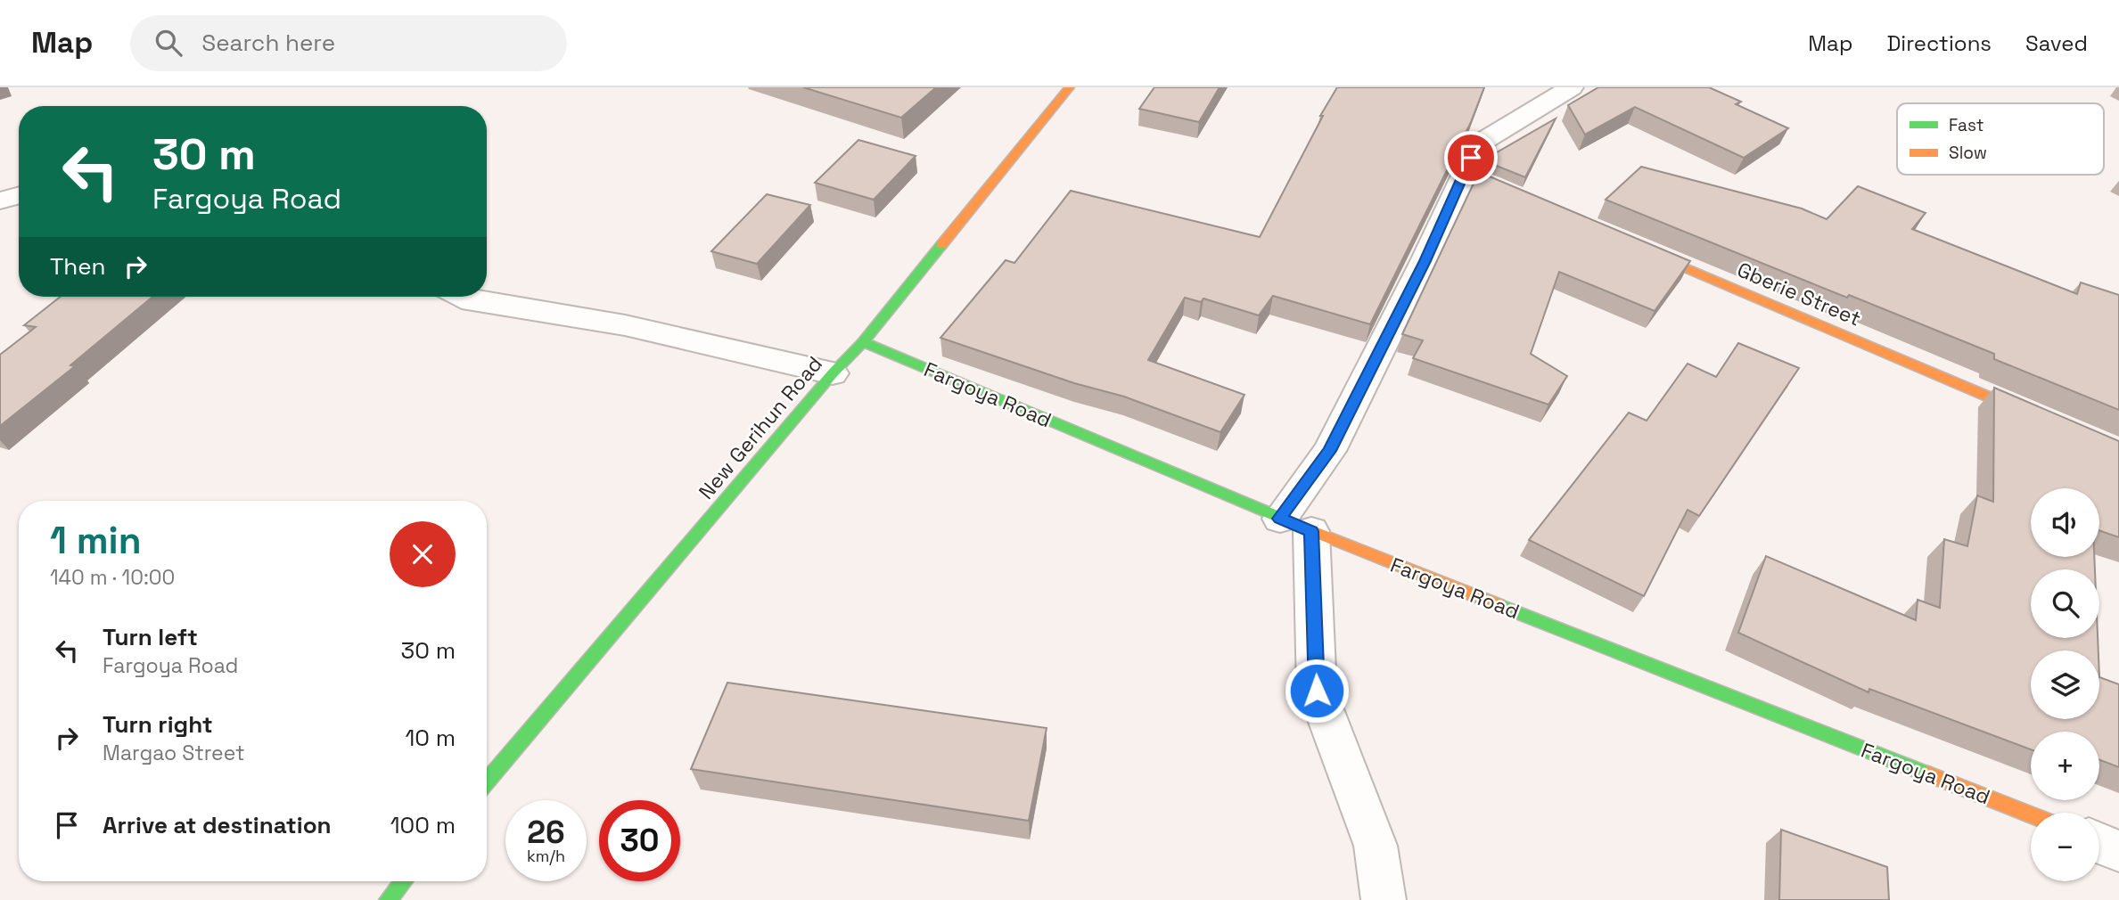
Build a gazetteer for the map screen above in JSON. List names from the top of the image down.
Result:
{
  "streets": {
    "street": ["Gberie Street", "Fargoya Road", "New Gerihun Road"]
  },
  "crossings": [
    ["Fargoya Road", "New Gerihun Road"]
  ],
  "legend": ["Fast", "Slow"],
  "page": {
    "header": "Map",
    "search": "Search here",
    "nav": ["Map", "Directions", "Saved"],
    "turn": ["30 m", "Fargoya Road"],
    "then": "Then",
    "map_buttons": ["+", "−"],
    "heading": ["1 min", "140 m · 10:00"],
    "list": [
      {
        "name": "Turn left",
        "note": "Fargoya Road",
        "value": "30 m"
      },
      {
        "name": "Turn right",
        "note": "Margao Street",
        "value": "10 m"
      },
      {
        "name": "Arrive at destination",
        "value": "100 m"
      }
    ],
    "speed": "26 km/h",
    "limit": "30"
  }
}
